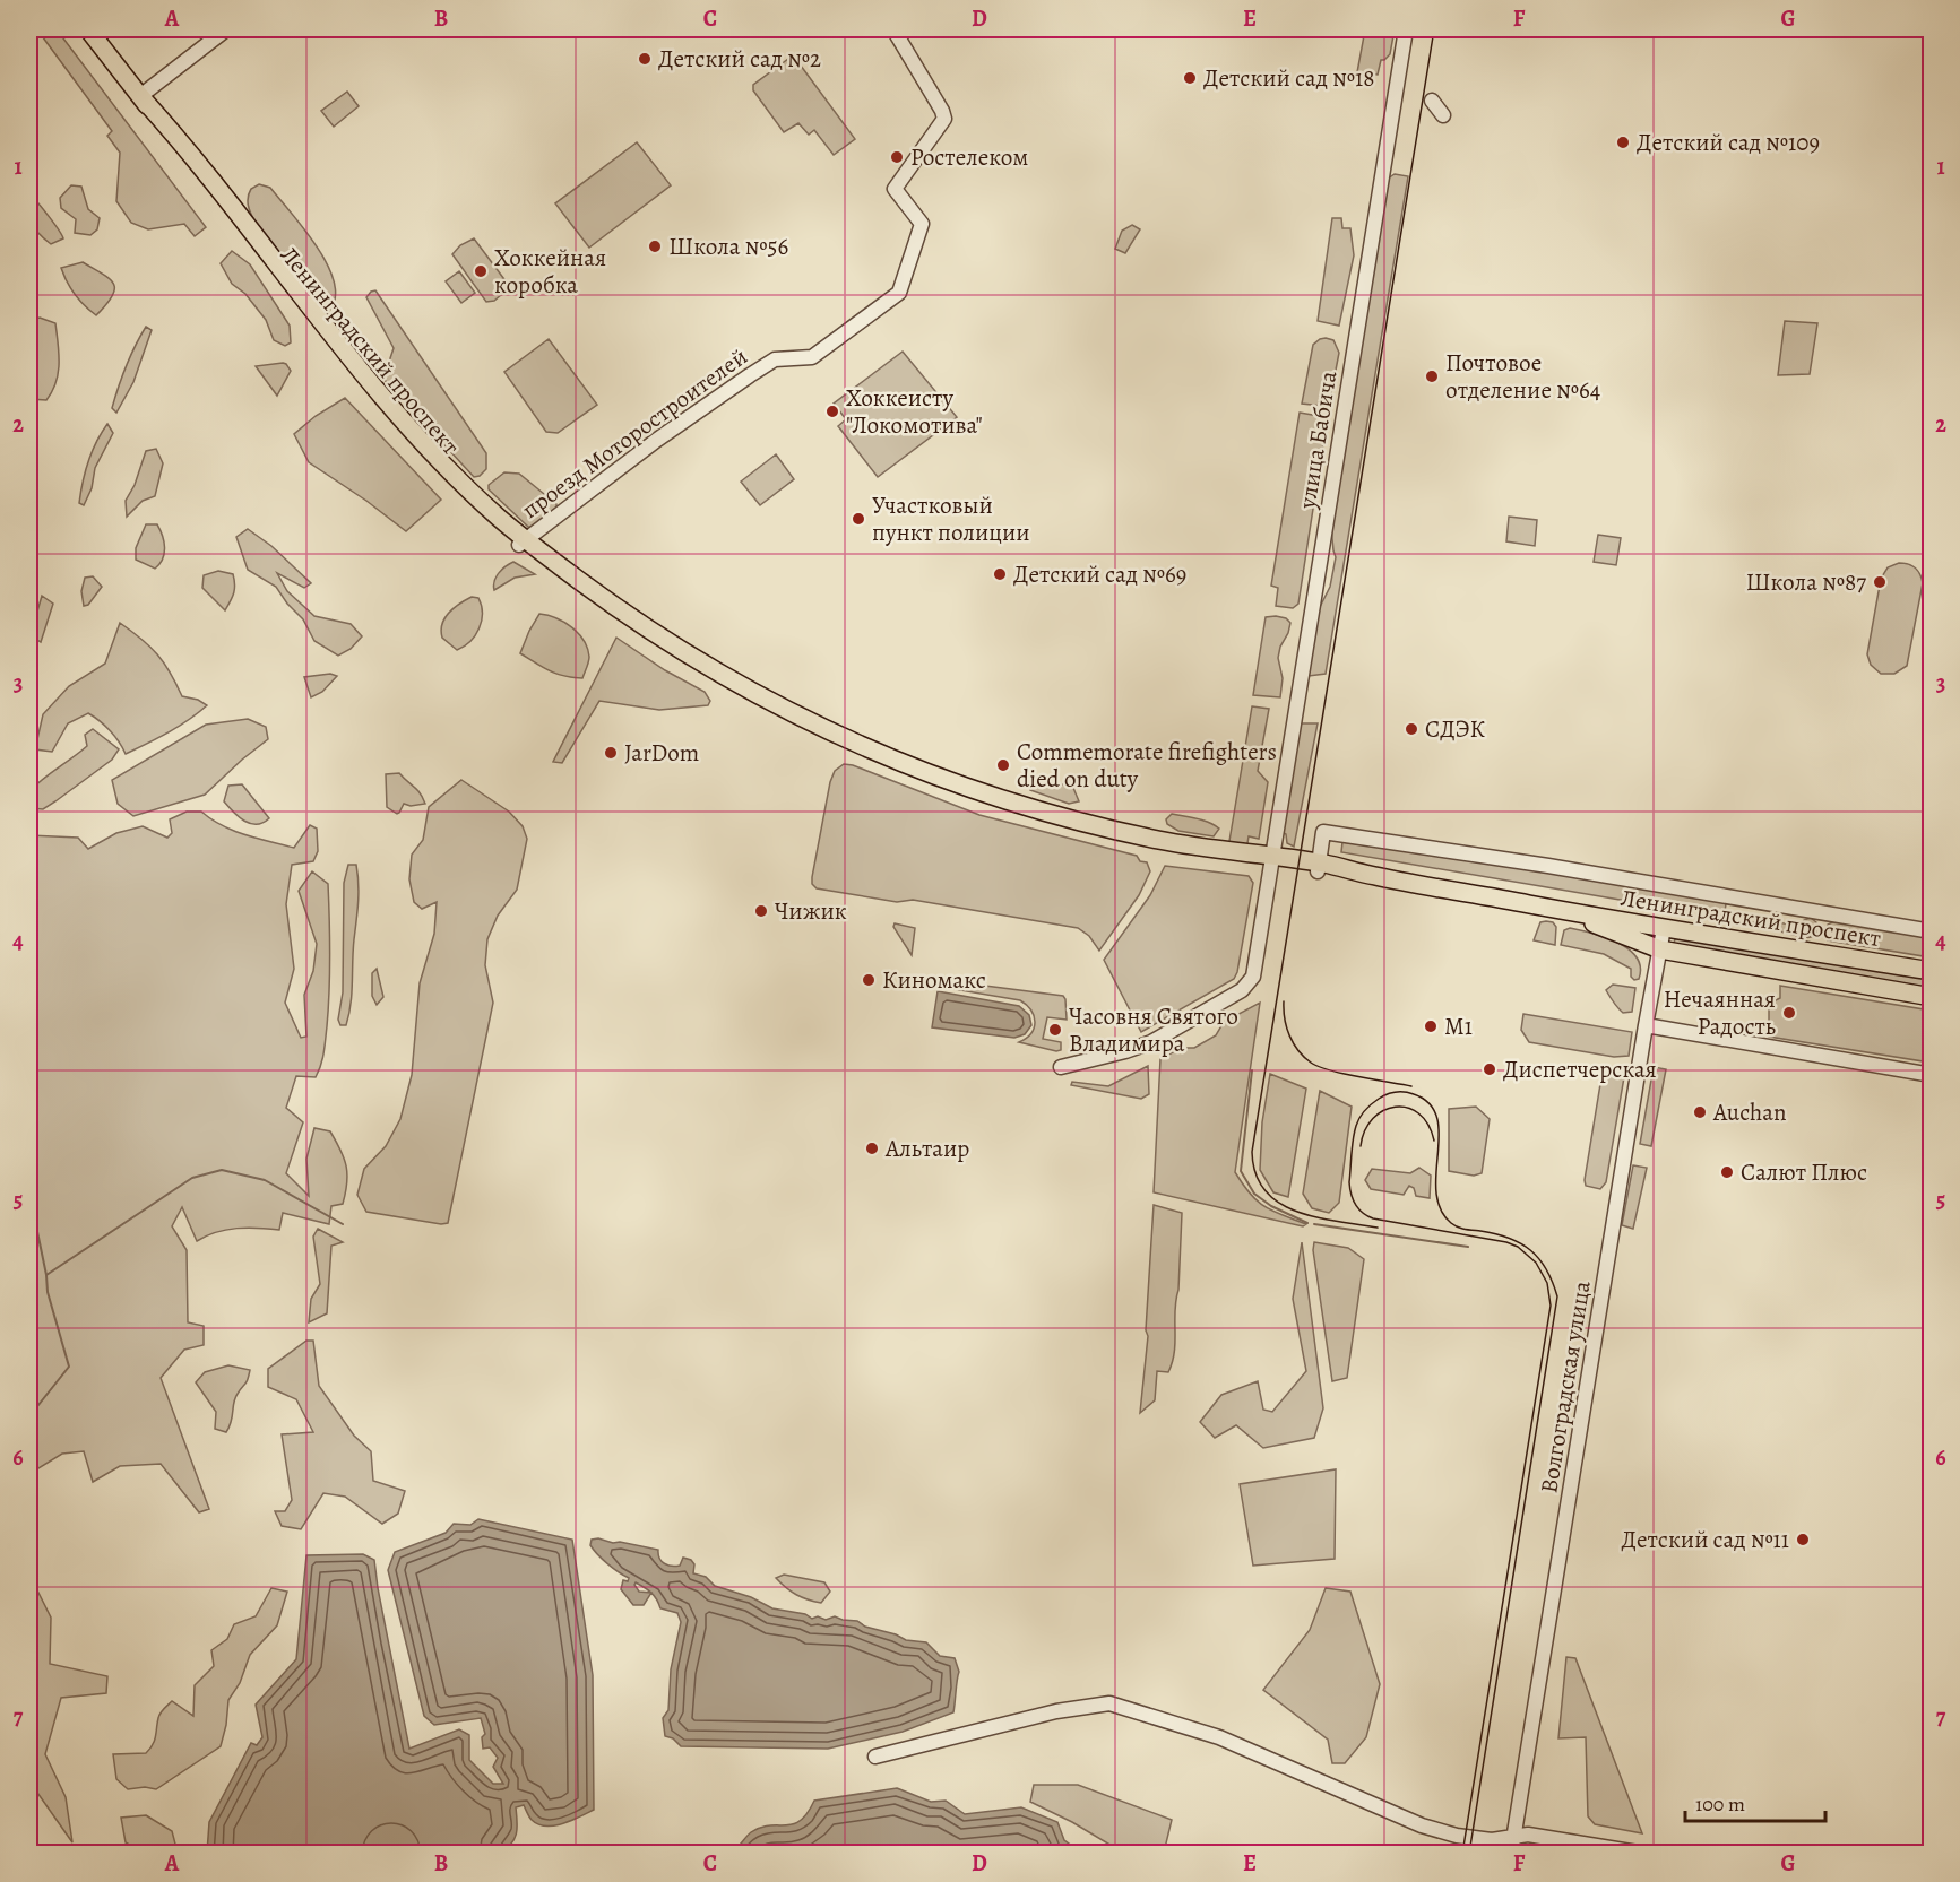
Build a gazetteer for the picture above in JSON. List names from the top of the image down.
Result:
{
  "streets": {
    "main road": ["Ленинградский проспект"],
    "street": ["проезд Моторостроителей", "улица Бабича", "Волгоградская улица"]
  },
  "crossings": [
    ["Ленинградский проспект", "проезд Моторостроителей"],
    ["Ленинградский проспект", "улица Бабича"],
    ["Ленинградский проспект", "Волгоградская улица"]
  ],
  "places": [
    "Детский сад №2",
    "Детский сад №18",
    "Детский сад №109",
    "Ростелеком",
    "Школа №56",
    "Хоккейная коробка",
    "Почтовое отделение №64",
    "Хоккеисту \"Локомотива\"",
    "Участковый пункт полиции",
    "Детский сад №69",
    "Школа №87",
    "СДЭК",
    "JarDom",
    "Commemorate firefighters died on duty",
    "Чижик",
    "Киномакс",
    "Нечаянная Радость",
    "М1",
    "Часовня Святого Владимира",
    "Диспетчерская",
    "Auchan",
    "Альтаир",
    "Салют Плюс",
    "Детский сад №11"
  ],
  "scale_bar": "100 m",
  "grid": {
    "columns": [
      "A",
      "B",
      "C",
      "D",
      "E",
      "F",
      "G"
    ],
    "rows": [
      "1",
      "2",
      "3",
      "4",
      "5",
      "6",
      "7"
    ]
  }
}
